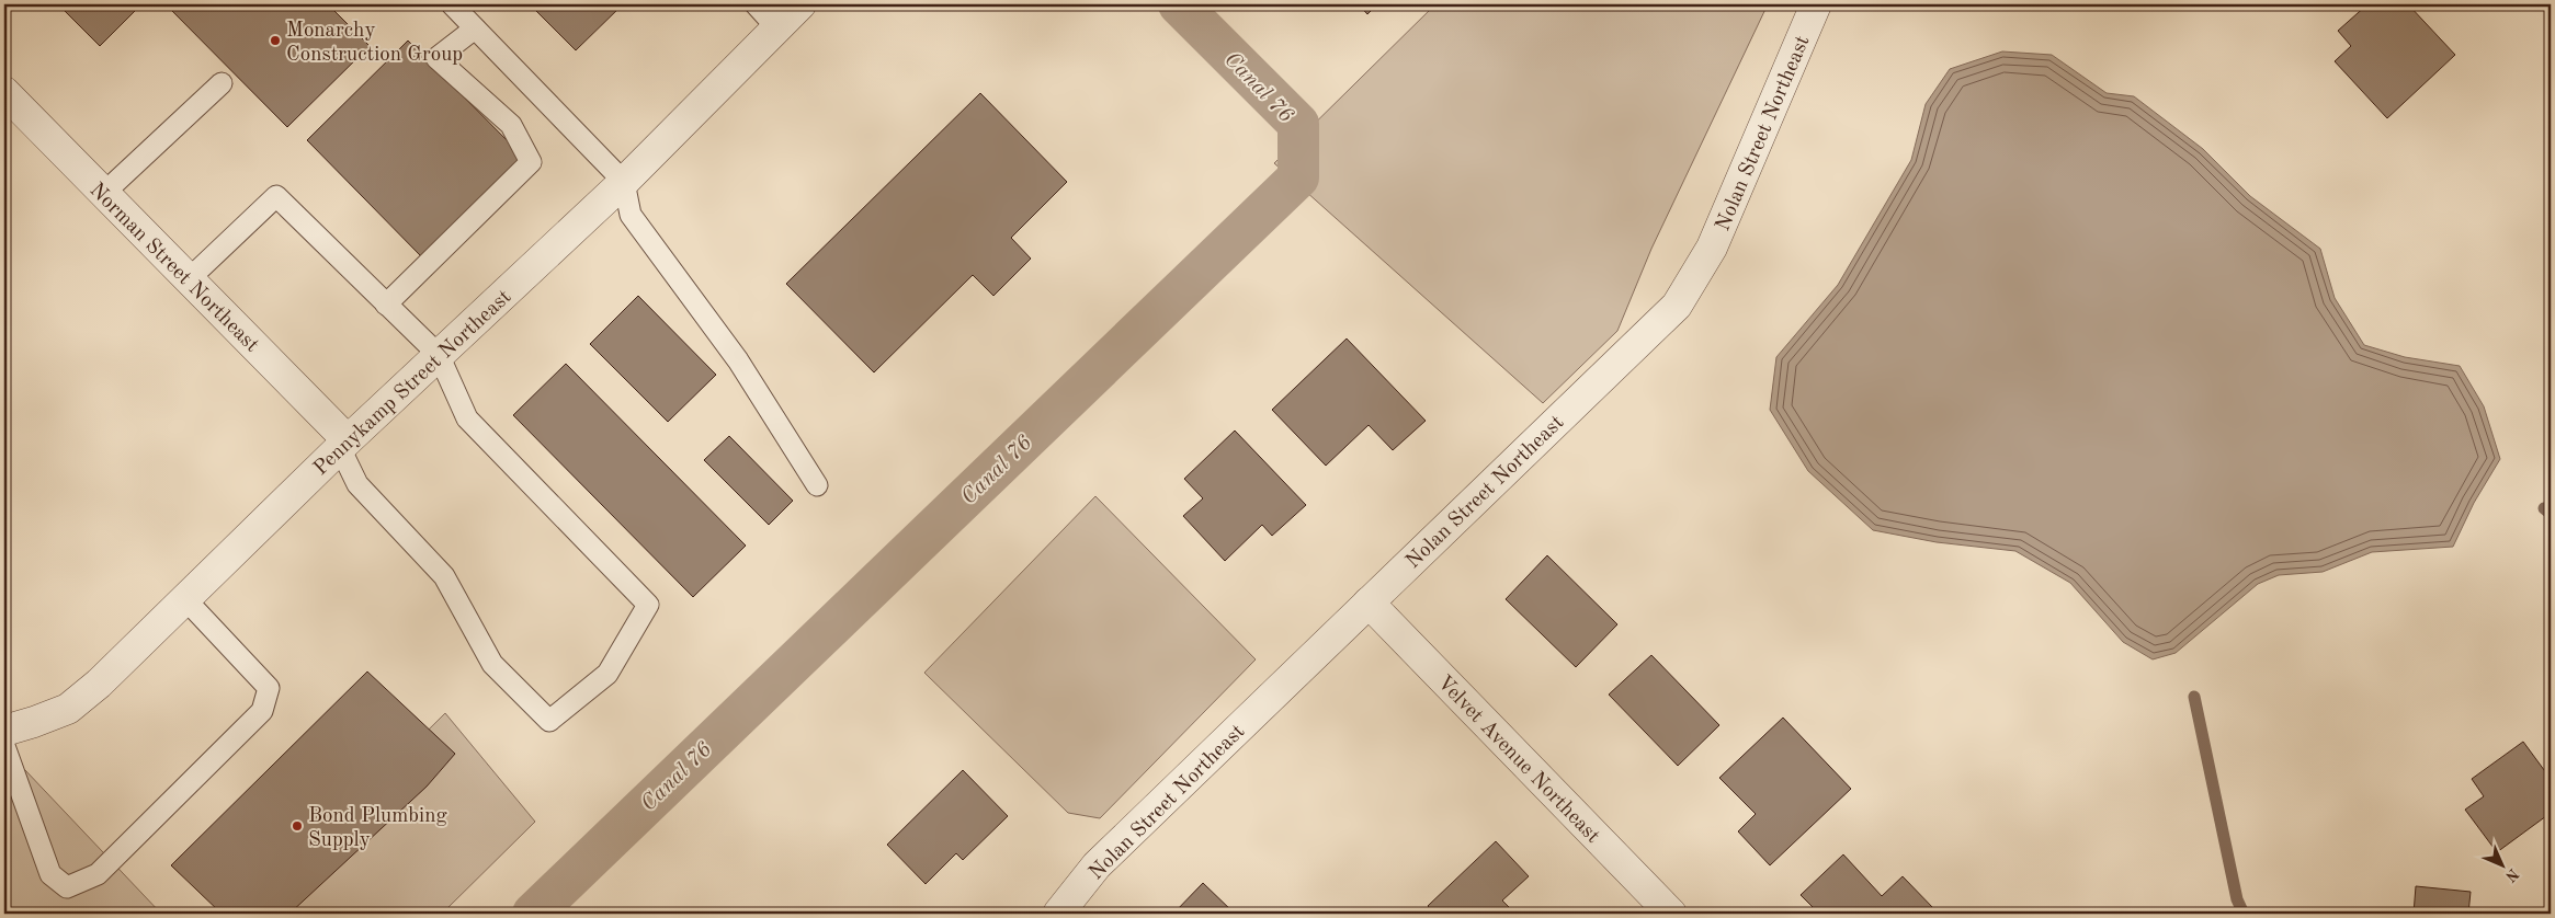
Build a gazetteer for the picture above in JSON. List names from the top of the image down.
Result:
{
  "streets": {
    "street": [
      "Nolan Street Northeast",
      "Norman Street Northeast",
      "Pennykamp Street Northeast",
      "Velvet Avenue Northeast"
    ]
  },
  "crossings": [
    ["Nolan Street Northeast", "Velvet Avenue Northeast"],
    ["Norman Street Northeast", "Pennykamp Street Northeast"]
  ],
  "water": ["Canal 76"],
  "places": ["Monarchy Construction Group", "Bond Plumbing Supply"],
  "north": "bottom right"
}
